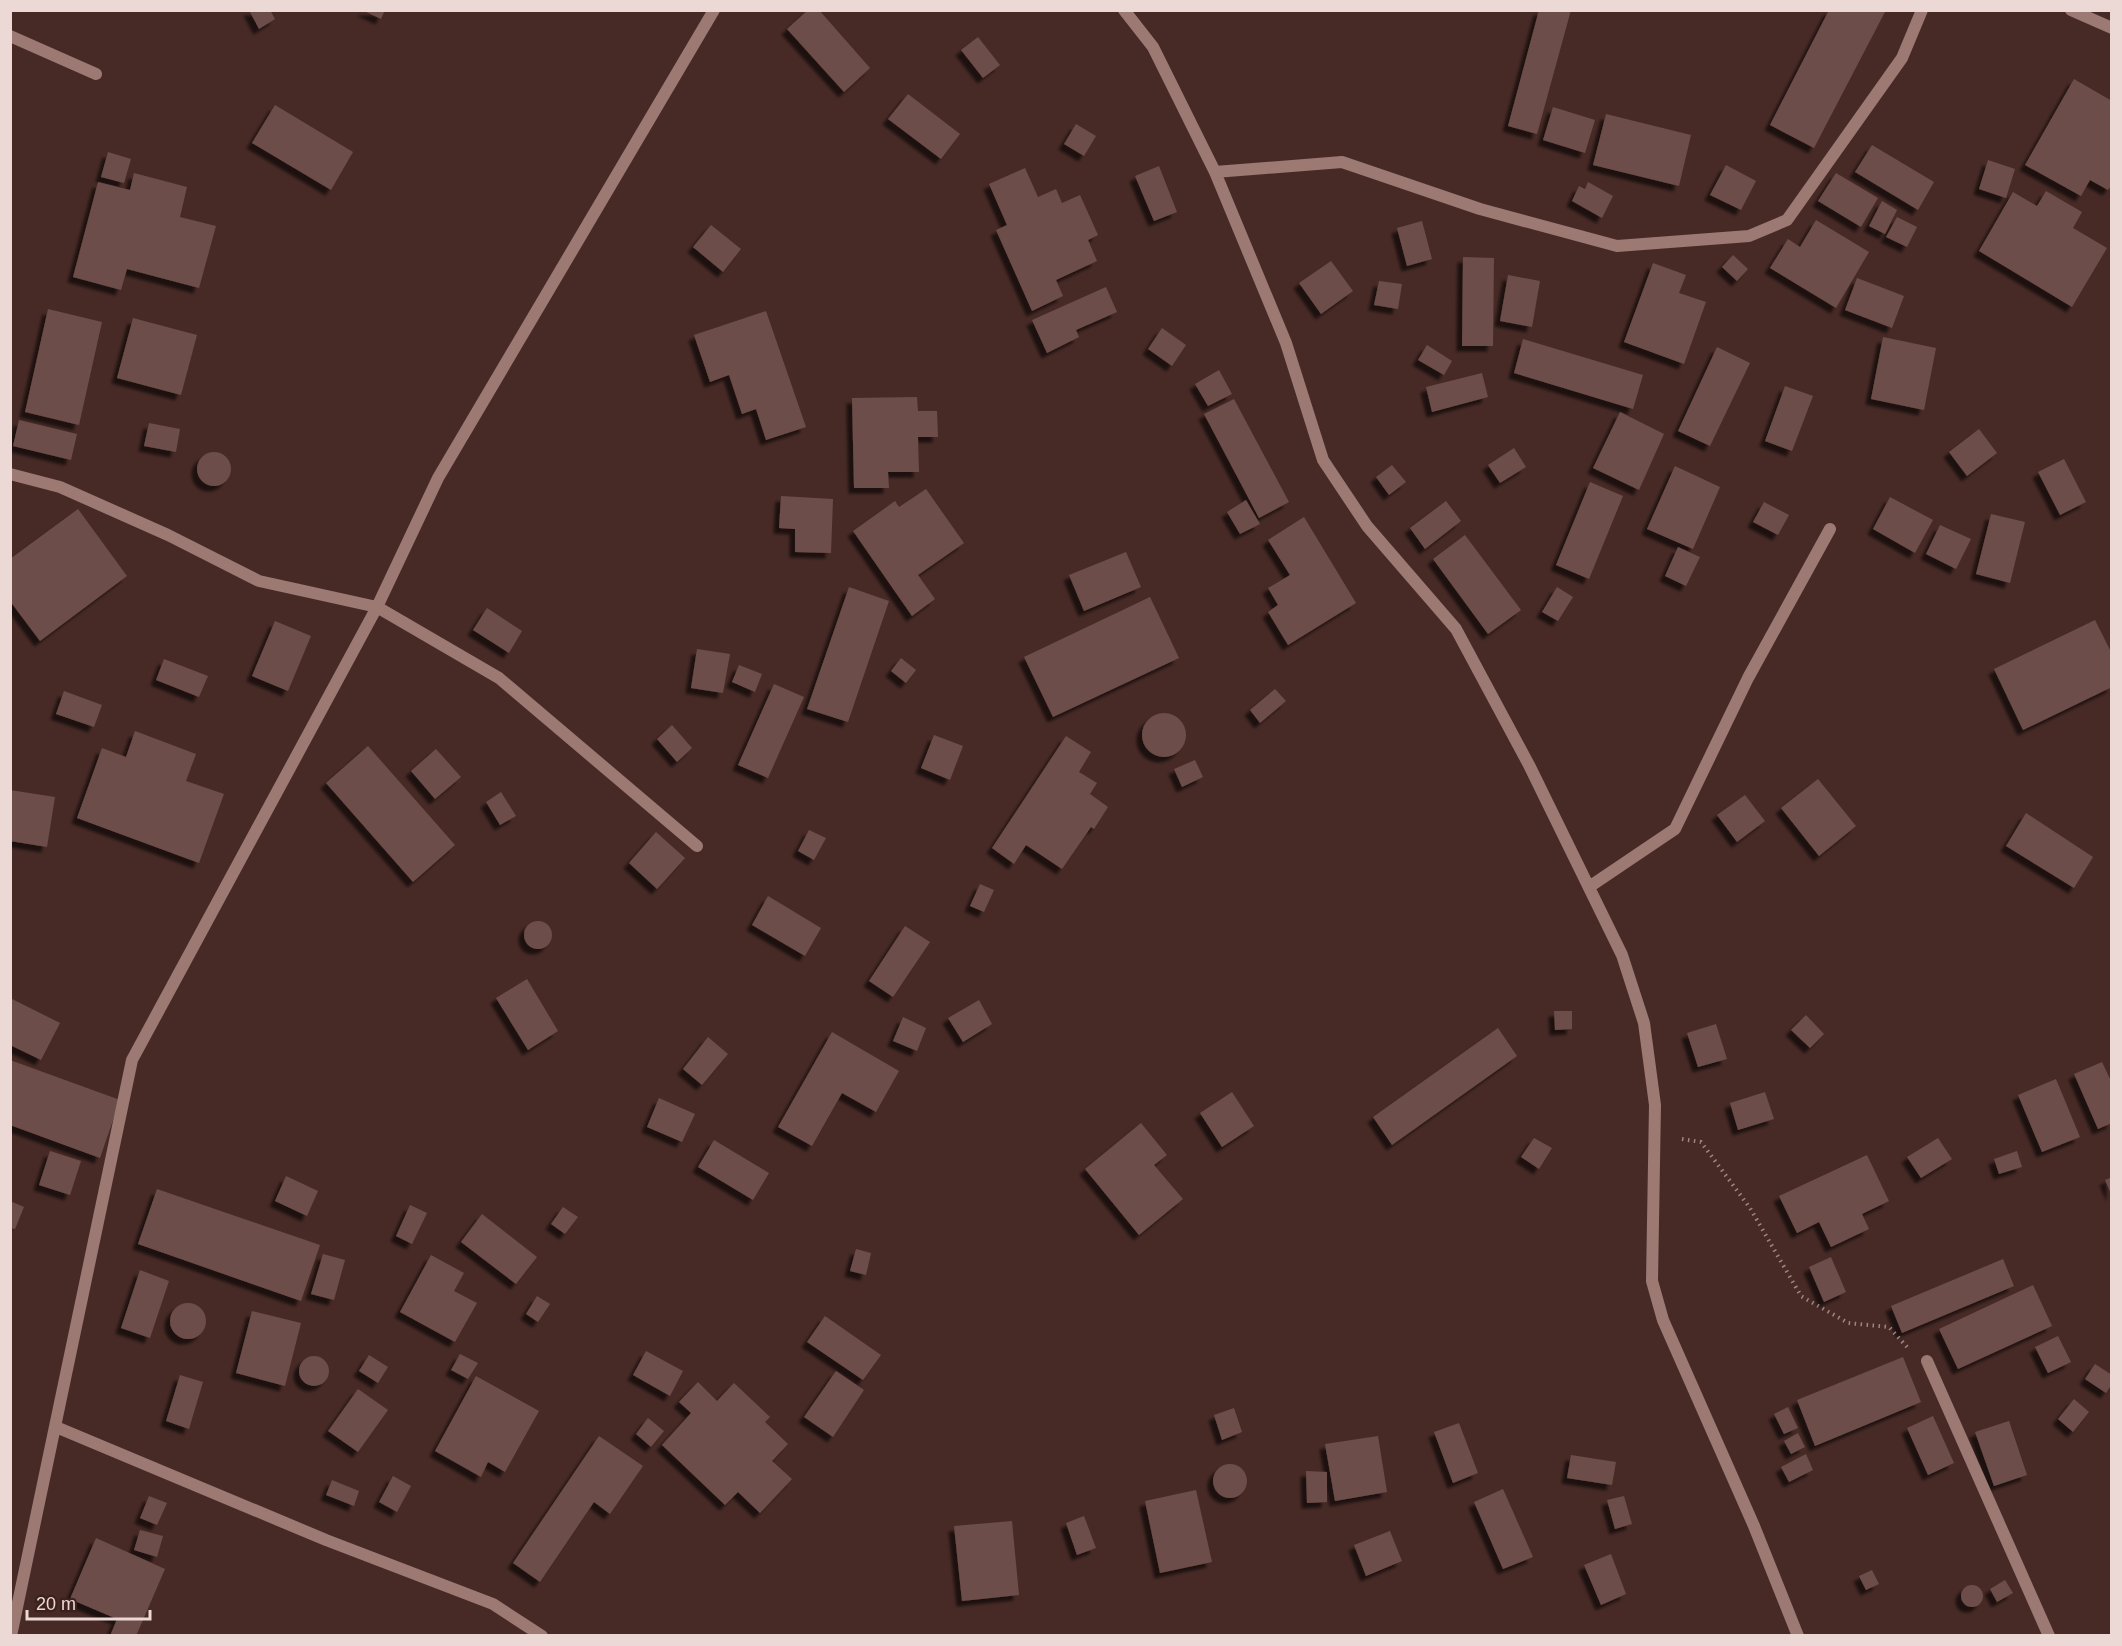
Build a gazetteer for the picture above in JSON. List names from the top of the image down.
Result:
{
  "scale_bar": "20 m"
}
